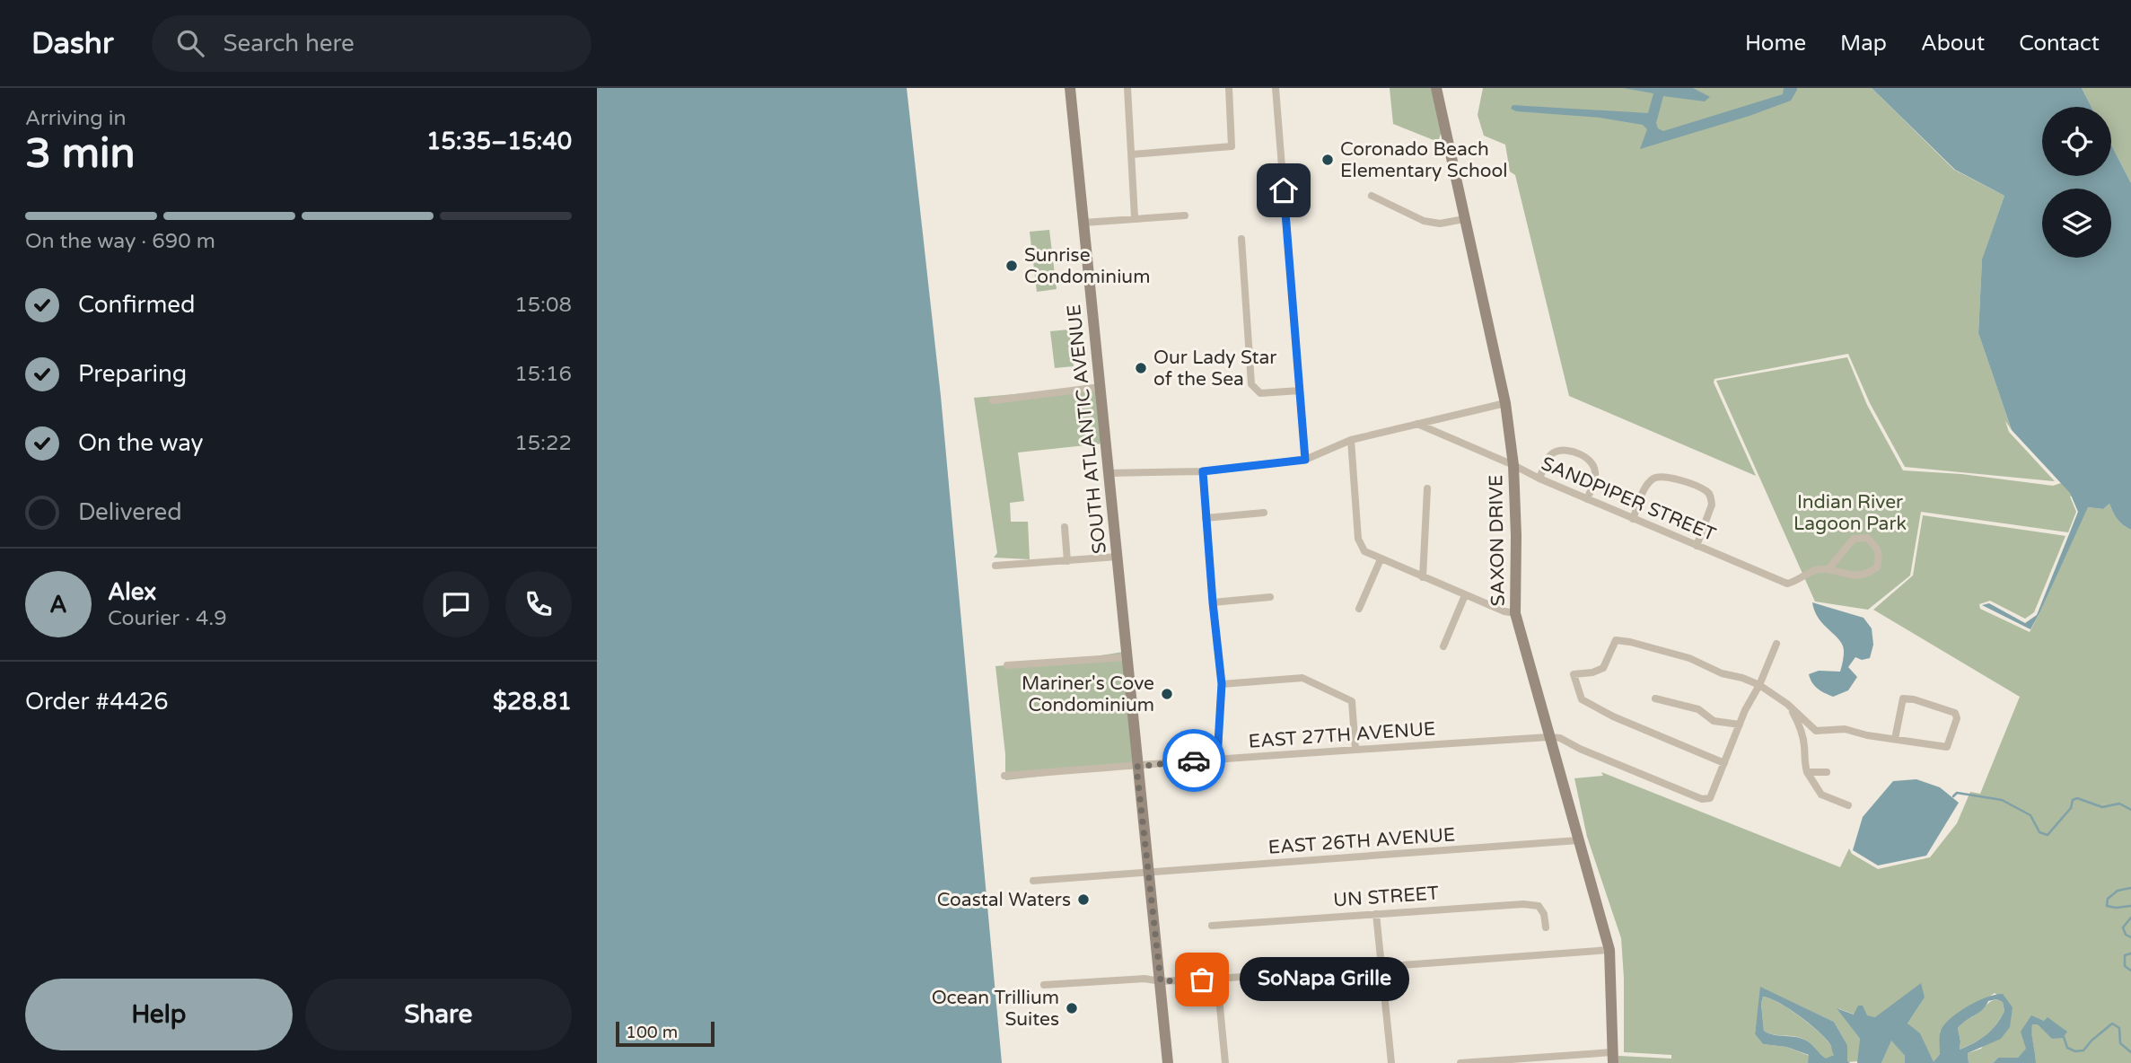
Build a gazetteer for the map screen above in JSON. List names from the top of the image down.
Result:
{
  "streets": {
    "street": [
      "SOUTH ATLANTIC AVENUE",
      "SANDPIPER STREET",
      "SAXON DRIVE",
      "EAST 27TH AVENUE",
      "EAST 26TH AVENUE",
      "UN STREET"
    ]
  },
  "crossings": [
    ["SOUTH ATLANTIC AVENUE", "EAST 27TH AVENUE"],
    ["SOUTH ATLANTIC AVENUE", "EAST 26TH AVENUE"],
    ["SANDPIPER STREET", "SAXON DRIVE"],
    ["SAXON DRIVE", "EAST 27TH AVENUE"],
    ["SAXON DRIVE", "EAST 26TH AVENUE"]
  ],
  "parks": ["Indian River Lagoon Park"],
  "places": [
    "Coronado Beach Elementary School",
    "Sunrise Condominium",
    "Our Lady Star of the Sea",
    "Mariner's Cove Condominium",
    "Coastal Waters",
    "SoNapa Grille",
    "Ocean Trillium Suites"
  ],
  "scale_bar": "100 m",
  "page": {
    "header": "Dashr",
    "search": "Search here",
    "nav": [
      "Home",
      "Map",
      "About",
      "Contact"
    ],
    "heading": ["3 min", "Arriving in", "15:35–15:40"],
    "panel": [
      "Alex",
      "Courier · 4.9",
      "Order #4426",
      "$28.81"
    ],
    "bar": "On the way · 690 m",
    "list": [
      ["Confirmed", "15:08"],
      ["Preparing", "15:16"],
      ["On the way", "15:22"],
      "Delivered"
    ],
    "round": "A",
    "bubble": "SoNapa Grille",
    "buttons": ["Help", "Share"],
    "scale": "100 m"
  }
}
